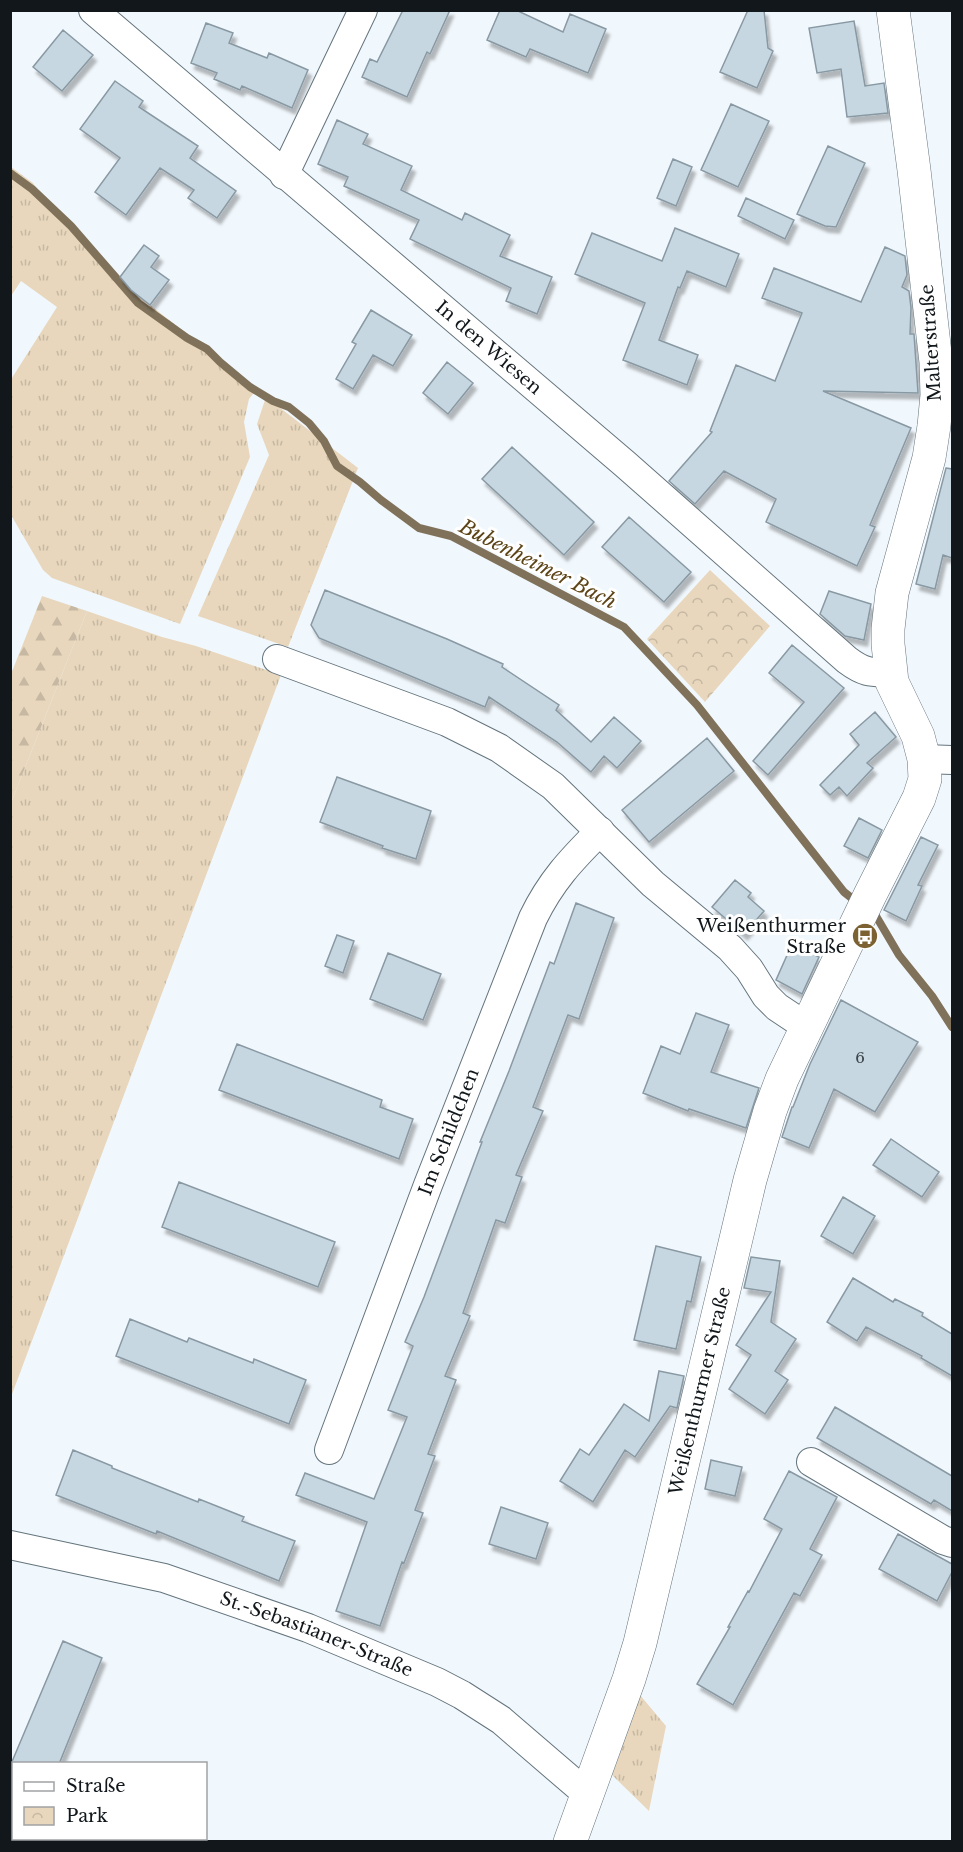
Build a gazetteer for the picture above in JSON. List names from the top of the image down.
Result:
{
  "streets": {
    "main road": ["Malterstraße", "Weißenthurmer Straße"],
    "street": ["In den Wiesen", "Im Schildchen", "St.-Sebastianer-Straße"]
  },
  "crossings": [
    ["Malterstraße", "In den Wiesen"],
    ["Malterstraße", "Weißenthurmer Straße"],
    ["In den Wiesen", "Weißenthurmer Straße"],
    ["Weißenthurmer Straße", "St.-Sebastianer-Straße"]
  ],
  "water": ["Bubenheimer Bach"],
  "places": {
    "bus stop": ["Weißenthurmer Straße"]
  },
  "house_numbers": ["6"],
  "legend": ["Straße", "Park"]
}
